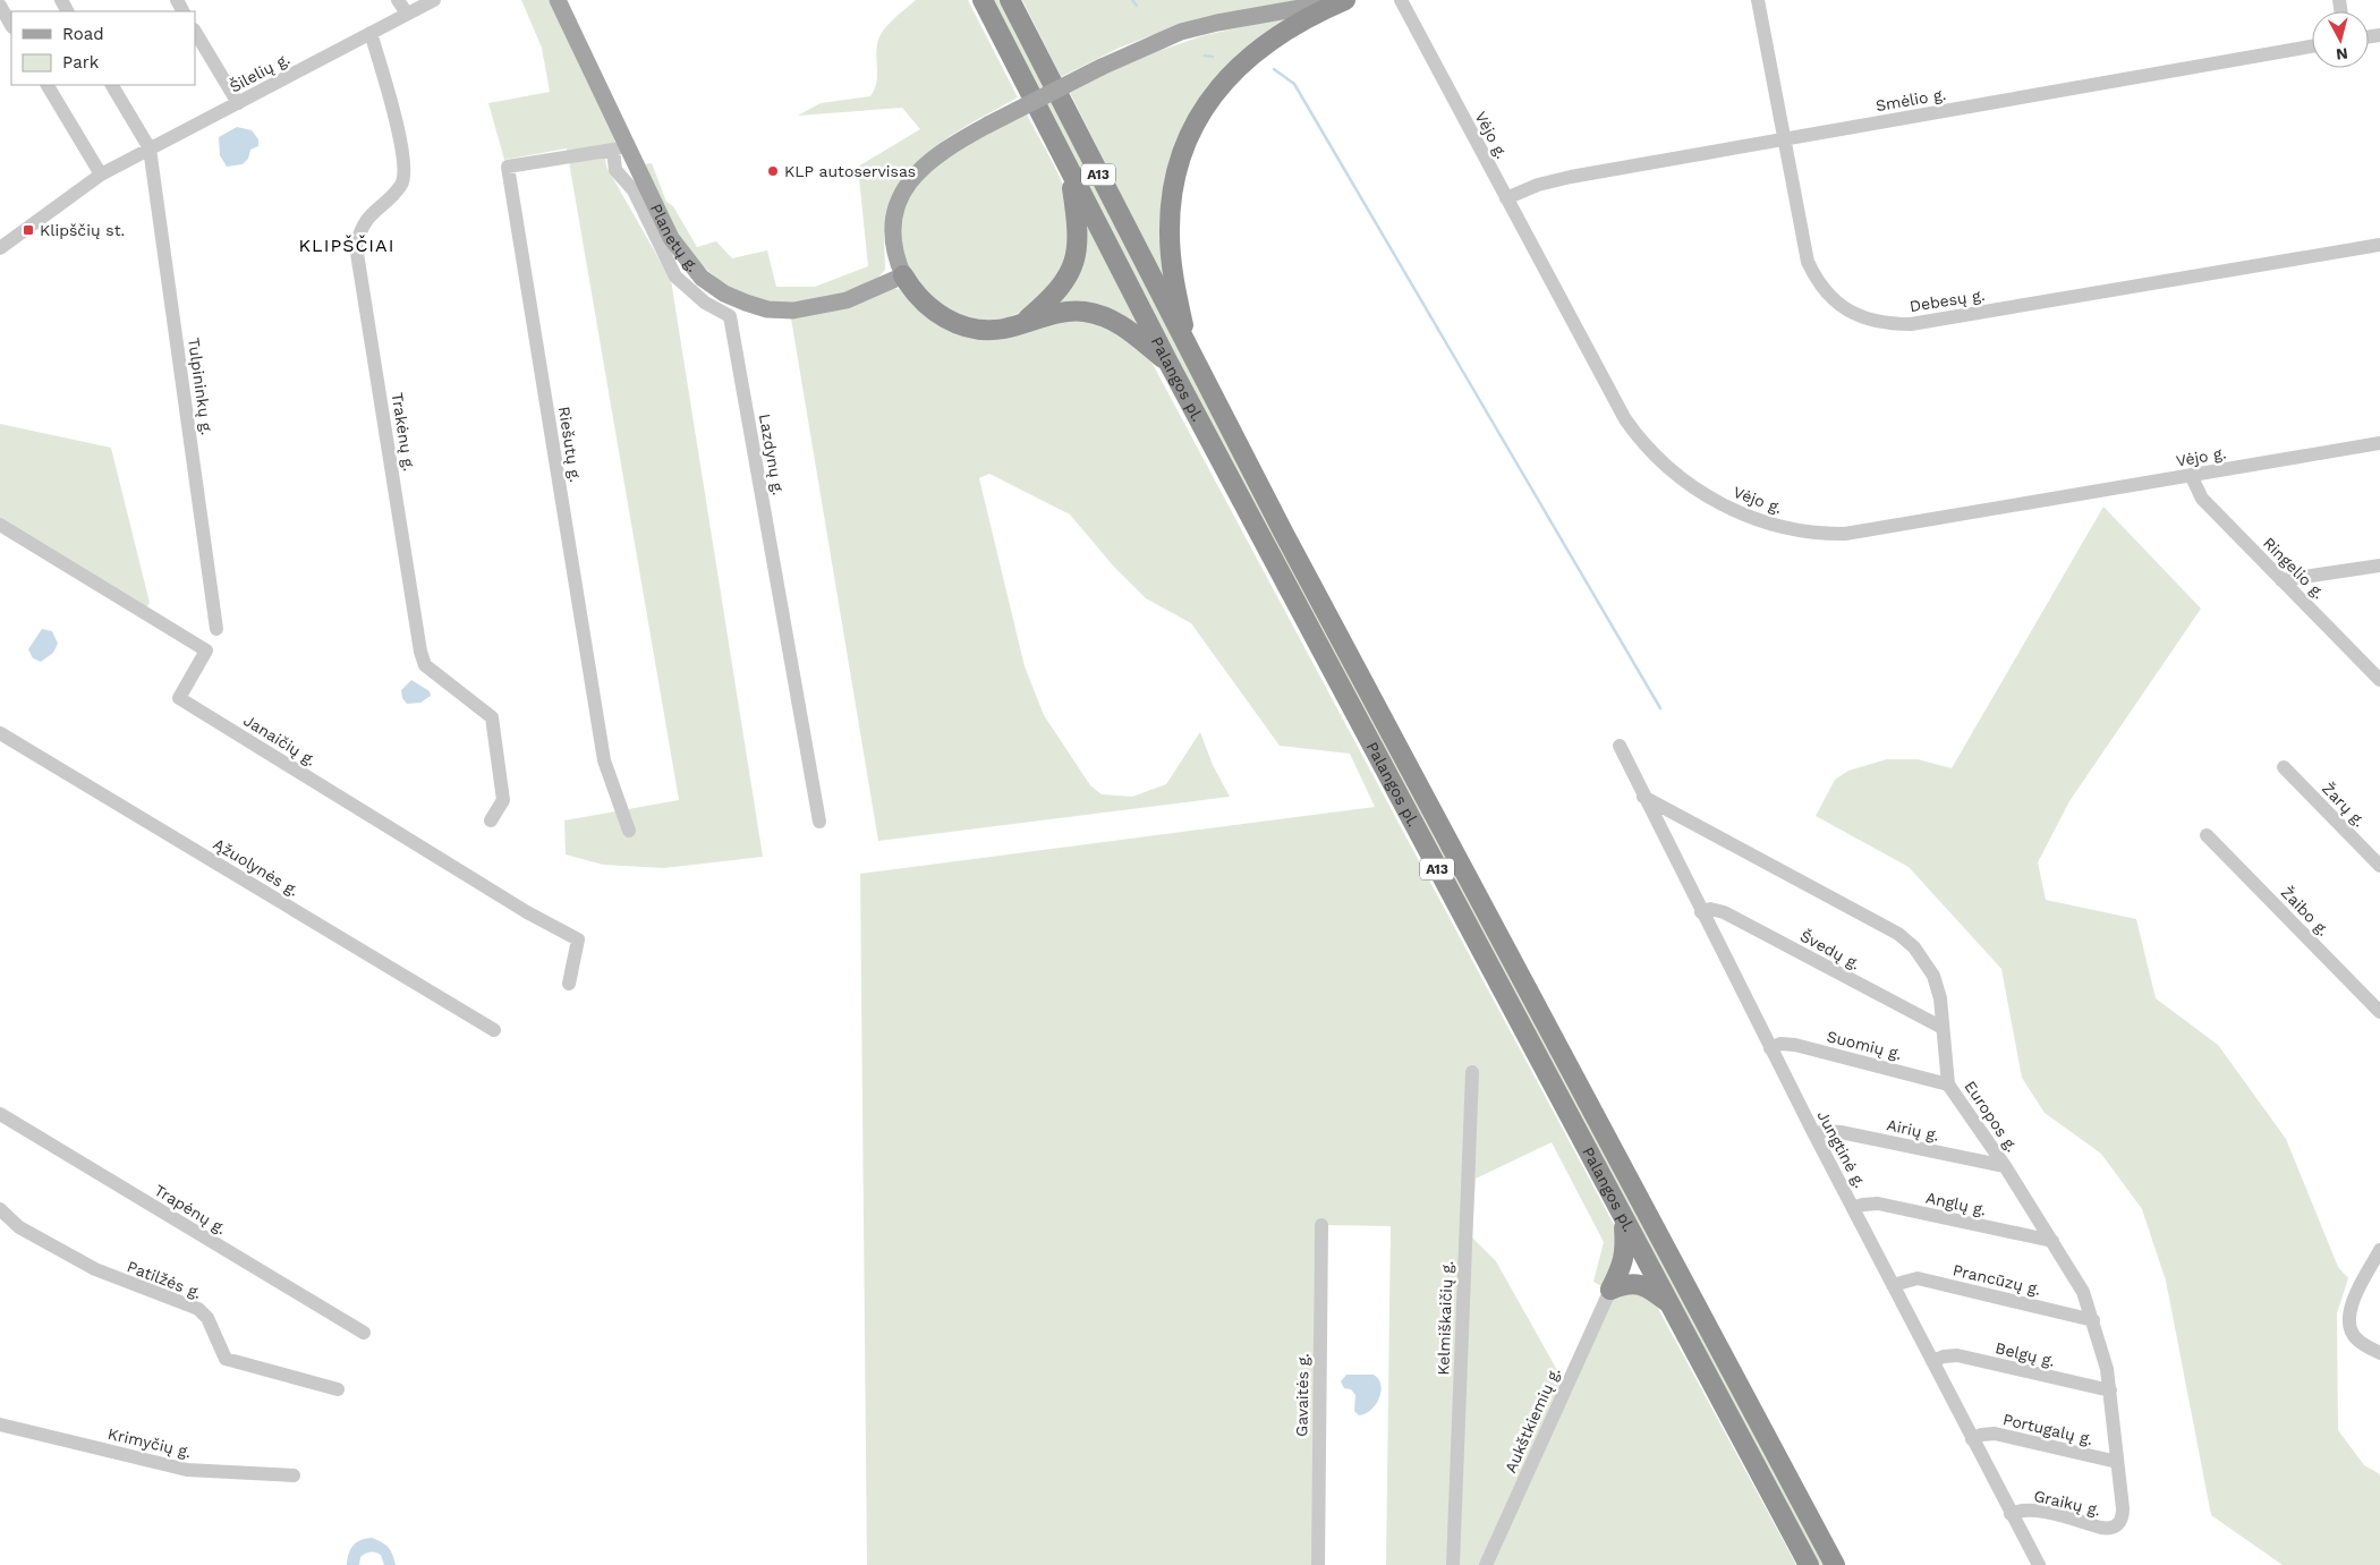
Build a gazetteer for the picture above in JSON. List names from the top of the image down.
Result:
{
  "streets": {
    "highway": ["A13", "Palangos pl."],
    "main road": ["Planetų g."],
    "street": [
      "Šilelių g.",
      "Smėlio g.",
      "Vėjo g.",
      "Debesų g.",
      "Tulpininkų g.",
      "Trakėnų g.",
      "Riešutų g.",
      "Lazdynų g.",
      "Ringelio g.",
      "Janaičių g.",
      "Žarų g.",
      "Ąžuolynės g.",
      "Žaibo g.",
      "Švedų g.",
      "Suomių g.",
      "Europos g.",
      "Airių g.",
      "Jungtinė g.",
      "Anglų g.",
      "Trapėnų g.",
      "Patilžės g.",
      "Prancūzų g.",
      "Kelmiškaičių g.",
      "Belgų g.",
      "Gavaitės g.",
      "Aukštkiemių g.",
      "Portugalų g.",
      "Krimyčių g.",
      "Graikų g."
    ]
  },
  "crossings": [
    ["Šilelių g.", "Tulpininkų g."],
    ["Šilelių g.", "Trakėnų g."],
    ["Smėlio g.", "Vėjo g."],
    ["Smėlio g.", "Debesų g."],
    ["Vėjo g.", "Ringelio g."],
    ["Planetų g.", "Riešutų g."],
    ["Planetų g.", "Lazdynų g."],
    ["Riešutų g.", "Lazdynų g."],
    ["Švedų g.", "Europos g."],
    ["Švedų g.", "Jungtinė g."],
    ["Suomių g.", "Europos g."],
    ["Suomių g.", "Jungtinė g."],
    ["Europos g.", "Airių g."],
    ["Europos g.", "Jungtinė g."],
    ["Europos g.", "Anglų g."],
    ["Europos g.", "Prancūzų g."],
    ["Europos g.", "Belgų g."],
    ["Europos g.", "Portugalų g."],
    ["Europos g.", "Graikų g."],
    ["Airių g.", "Jungtinė g."],
    ["Jungtinė g.", "Anglų g."],
    ["Jungtinė g.", "Prancūzų g."],
    ["Jungtinė g.", "Belgų g."],
    ["Jungtinė g.", "Portugalų g."],
    ["Jungtinė g.", "Graikų g."]
  ],
  "districts": ["KLIPŠČIAI"],
  "places": {
    "other": ["KLP autoservisas"],
    "transit": ["Klipščių st."]
  },
  "legend": ["Road", "Park"],
  "north": "bottom"
}
